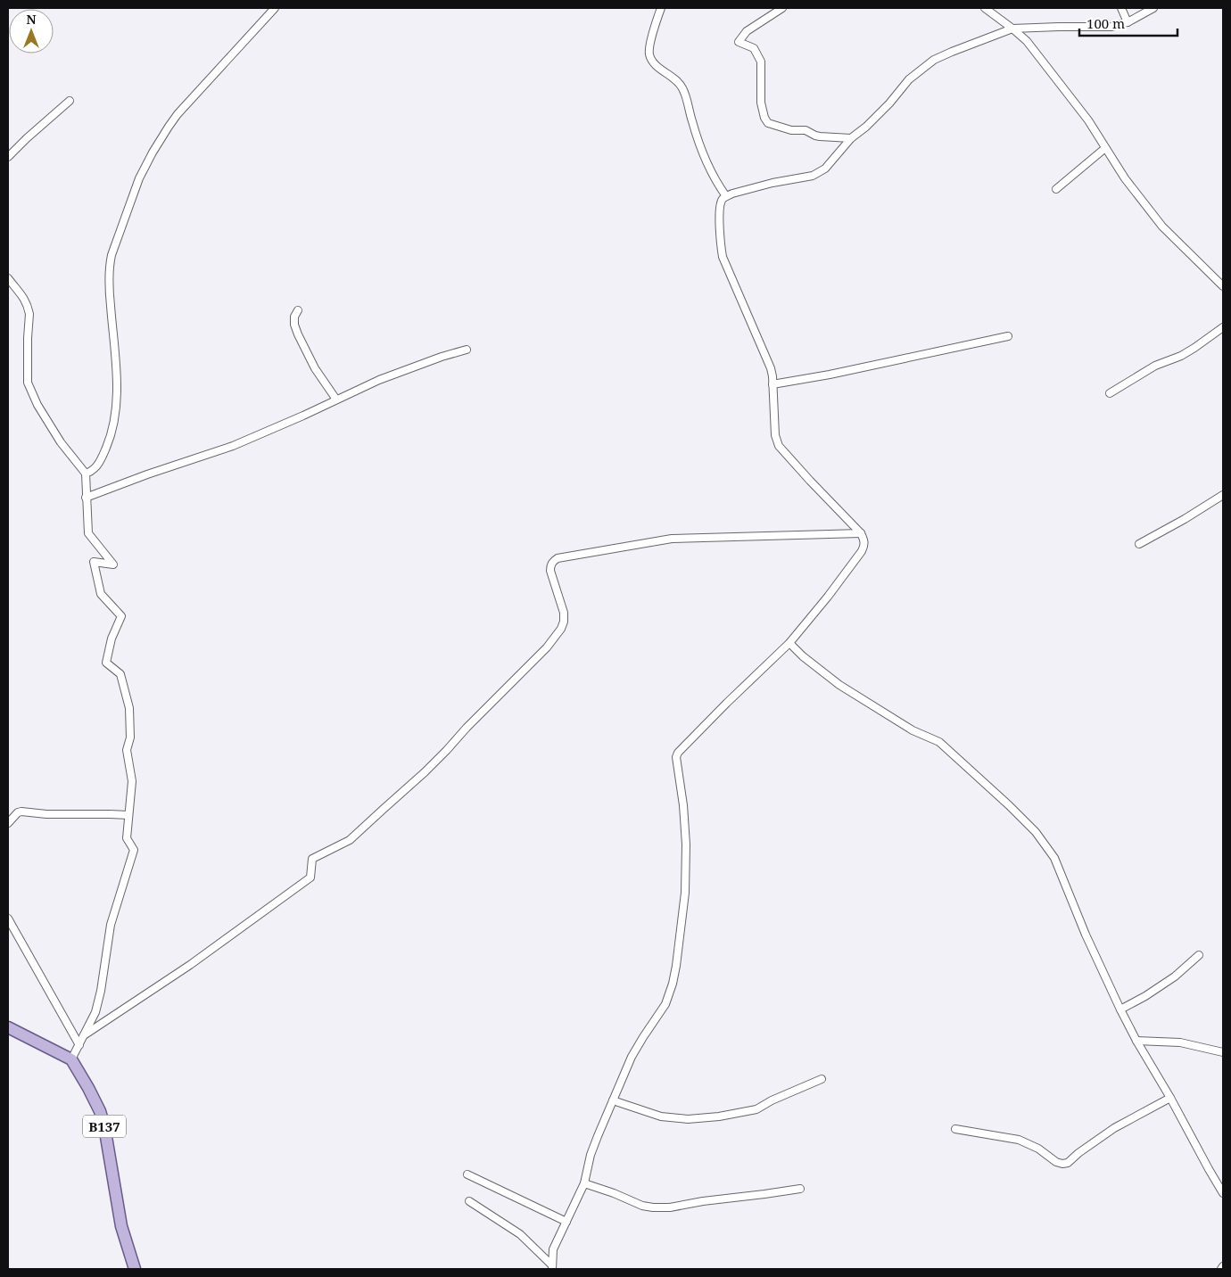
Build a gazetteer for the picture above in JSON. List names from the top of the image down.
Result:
{
  "streets": {
    "main road": ["B137"]
  },
  "scale_bar": "100 m",
  "north": "top"
}
